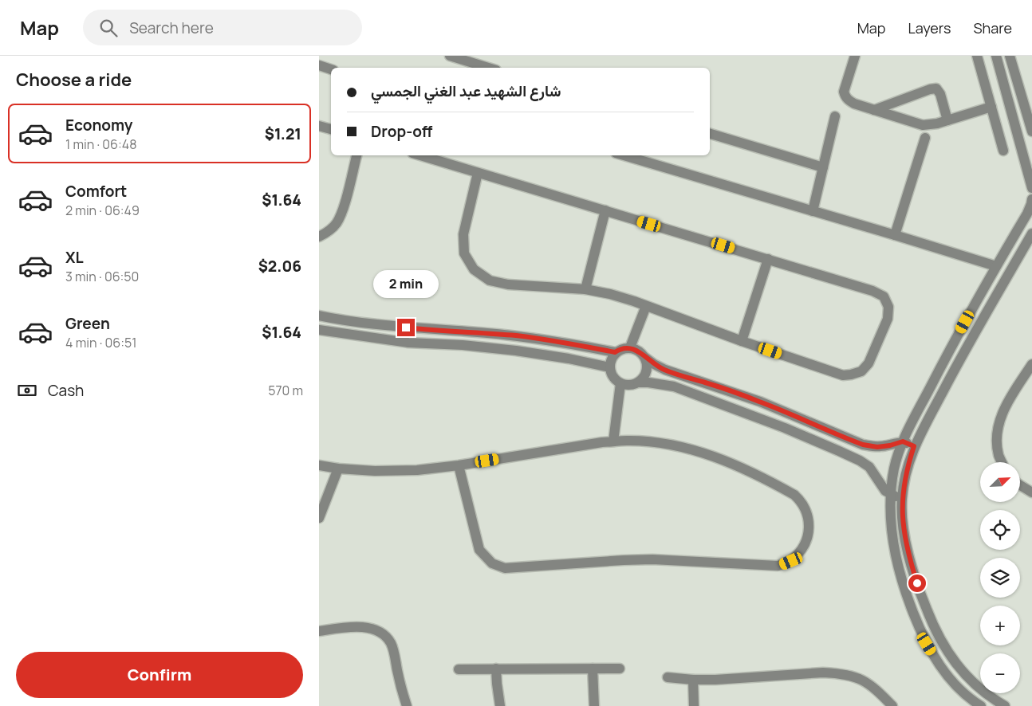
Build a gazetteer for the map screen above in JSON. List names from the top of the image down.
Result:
{
  "north": "top right",
  "page": {
    "header": "Map",
    "search": "Search here",
    "nav": ["Map", "Layers", "Share"],
    "heading": "Choose a ride",
    "banner": ["شارع الشهيد عبد الغني الجمسي", "Drop-off"],
    "list": [
      {
        "name": "Economy",
        "note": "1 min · 06:48",
        "value": "$1.21"
      },
      {
        "name": "Comfort",
        "note": "2 min · 06:49",
        "value": "$1.64"
      },
      {
        "name": "XL",
        "note": "3 min · 06:50",
        "value": "$2.06"
      },
      {
        "name": "Green",
        "note": "4 min · 06:51",
        "value": "$1.64"
      }
    ],
    "bubble": "2 min",
    "pay": ["Cash", "570 m"],
    "map_buttons": ["+", "−"],
    "buttons": "Confirm"
  }
}
